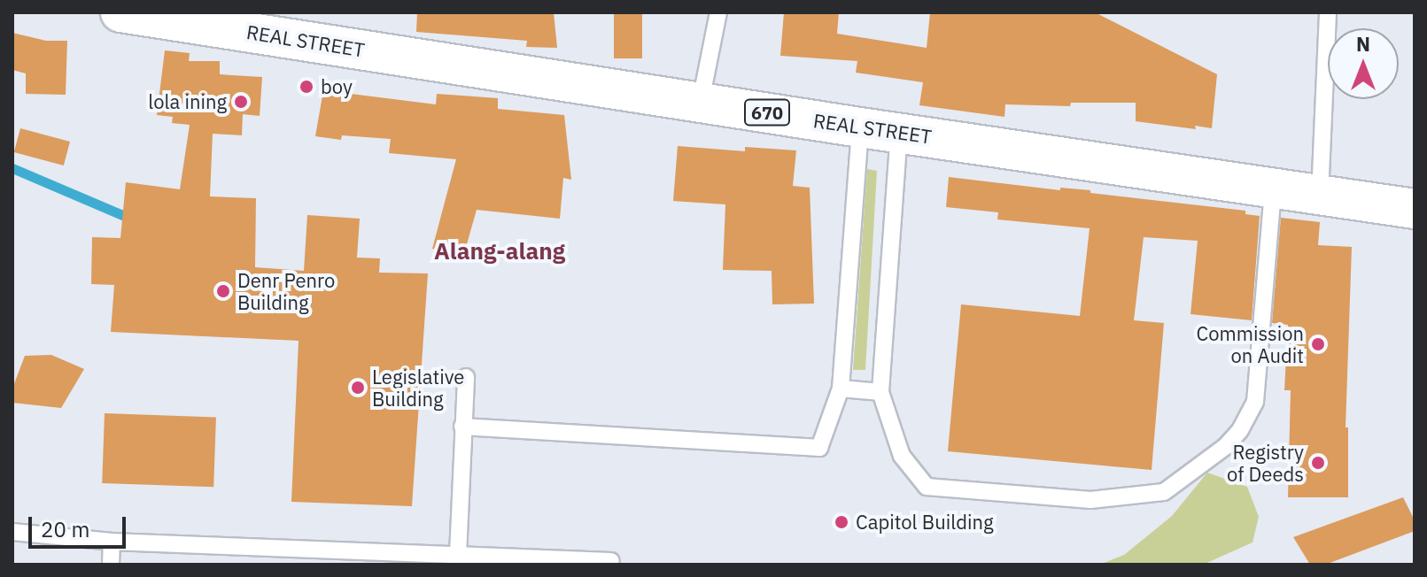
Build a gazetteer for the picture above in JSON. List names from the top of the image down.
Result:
{
  "streets": {
    "main road": ["REAL STREET", "670"]
  },
  "districts": ["Alang-alang"],
  "places": [
    "boy",
    "lola ining",
    "Denr Penro Building",
    "Commission on Audit",
    "Legislative Building",
    "Registry of Deeds",
    "Capitol Building"
  ],
  "scale_bar": "20 m",
  "north": "top"
}
